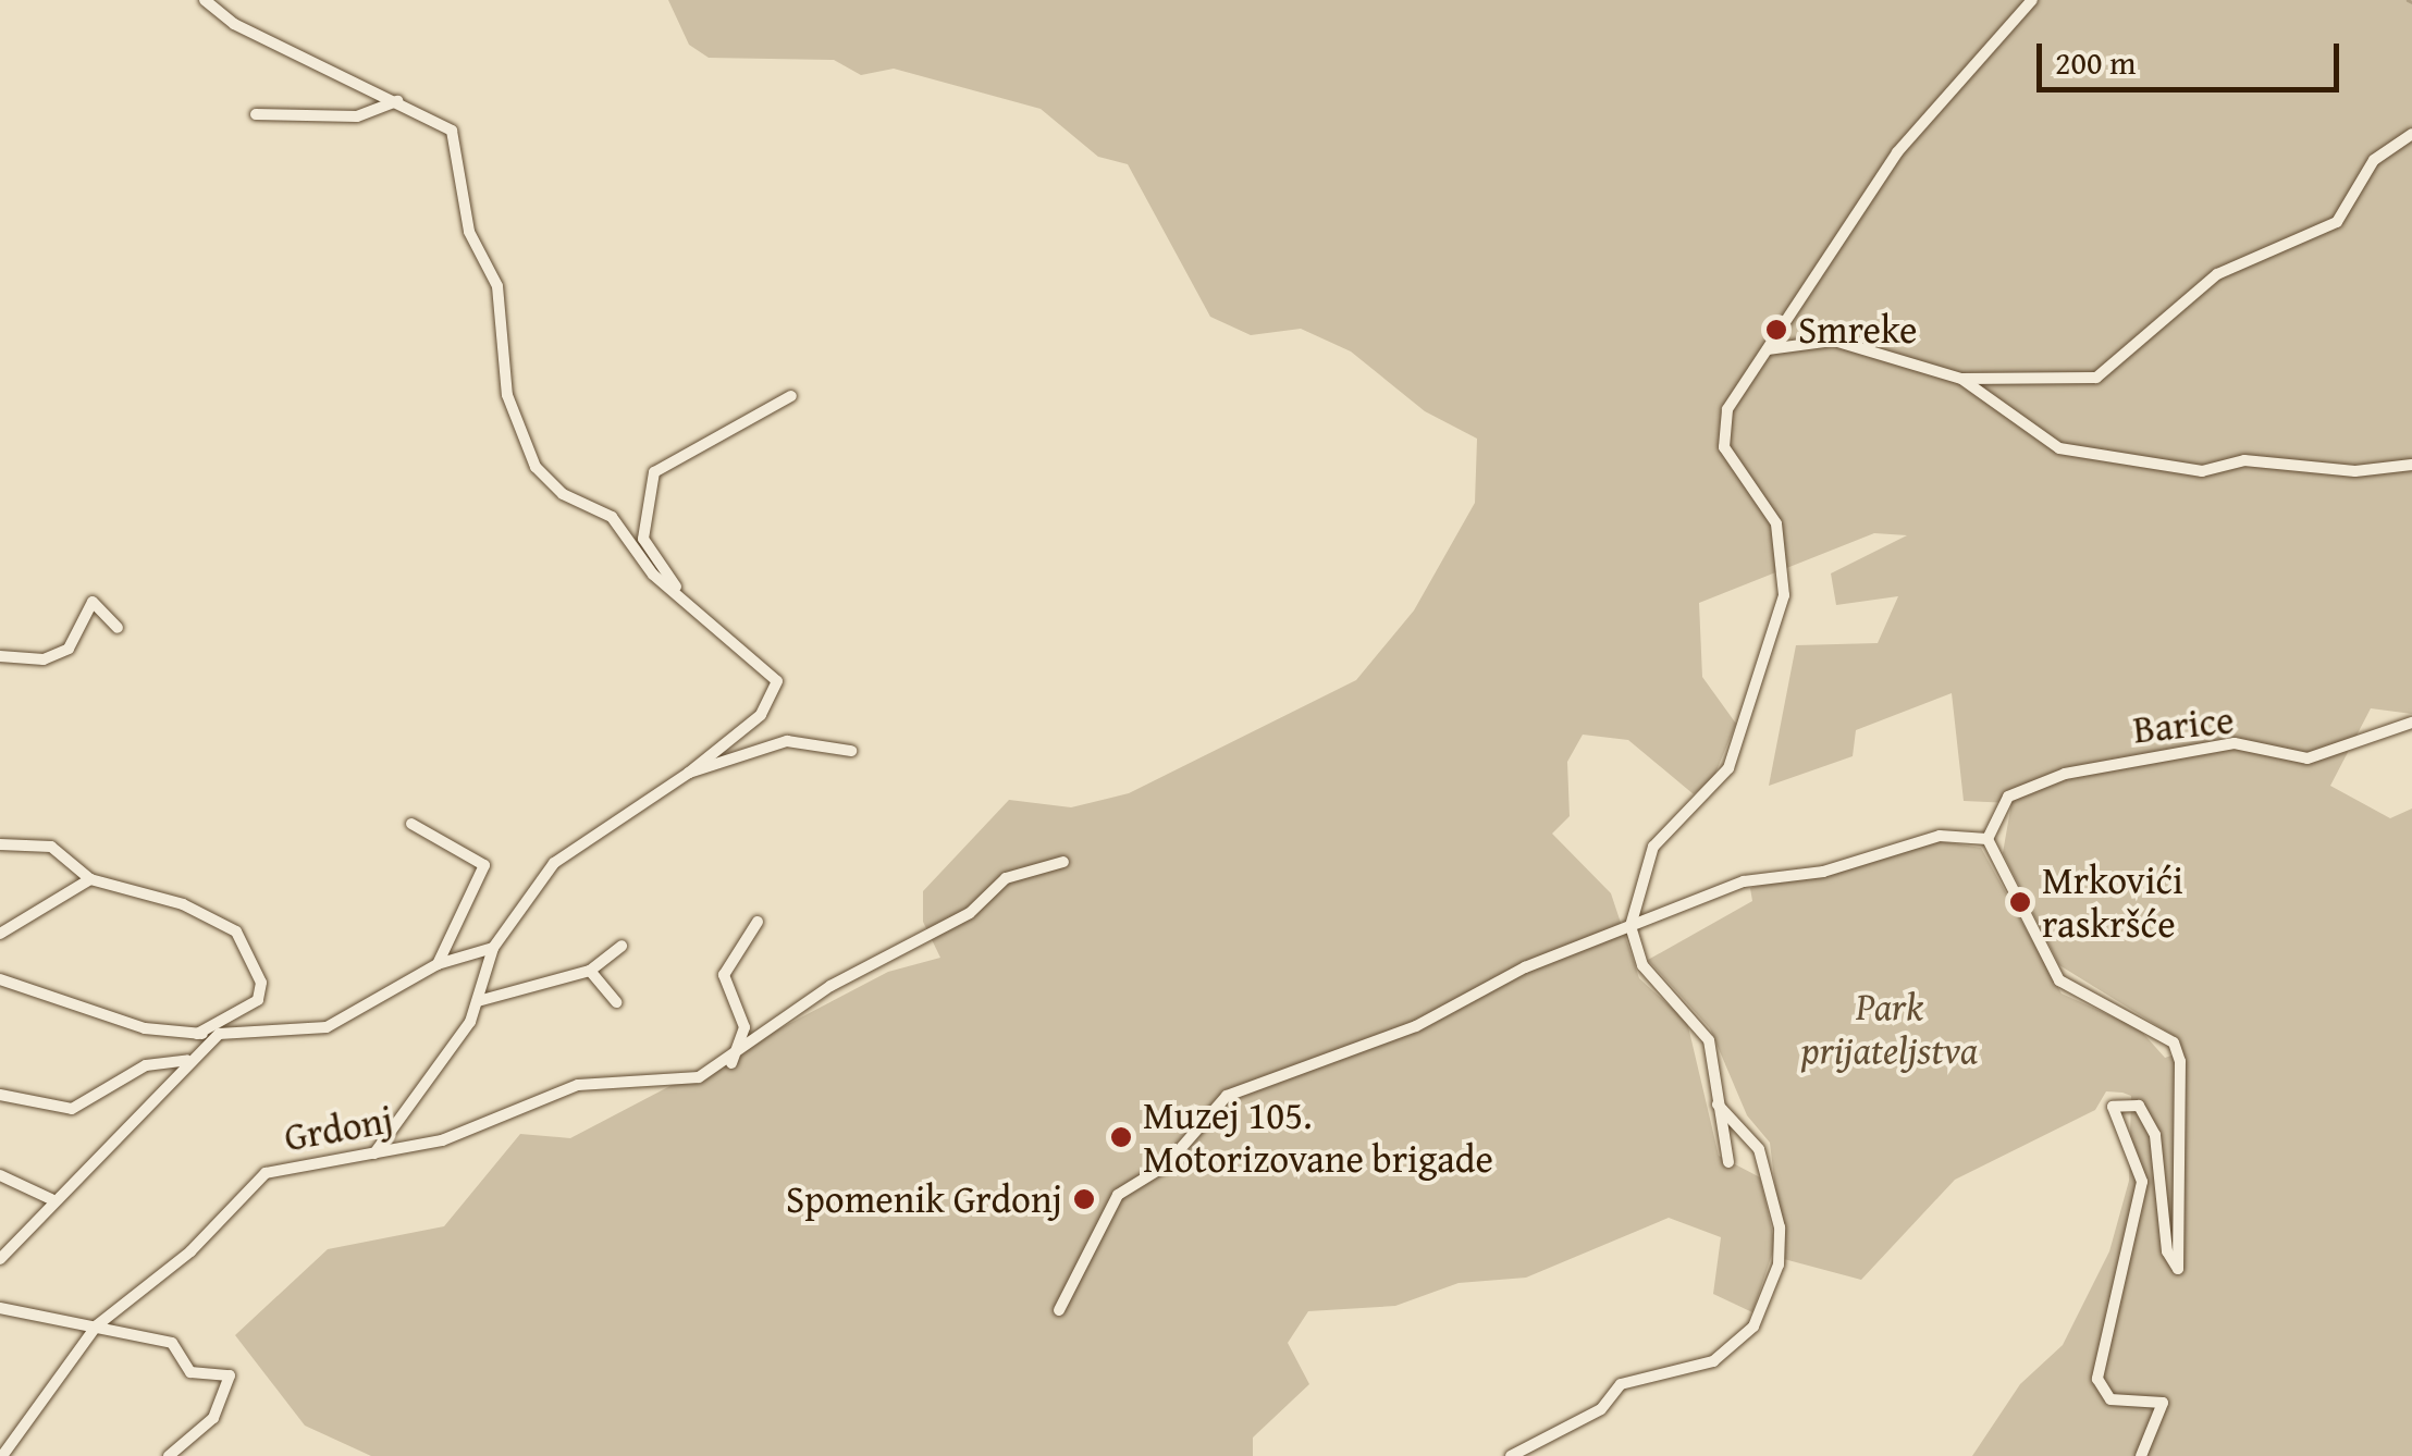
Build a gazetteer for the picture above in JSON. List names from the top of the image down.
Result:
{
  "streets": {
    "street": ["Barice", "Grdonj"]
  },
  "parks": ["Park prijateljstva"],
  "places": [
    "Smreke",
    "Mrkovići raskršće",
    "Muzej 105. Motorizovane brigade",
    "Spomenik Grdonj"
  ],
  "scale_bar": "200 m"
}
